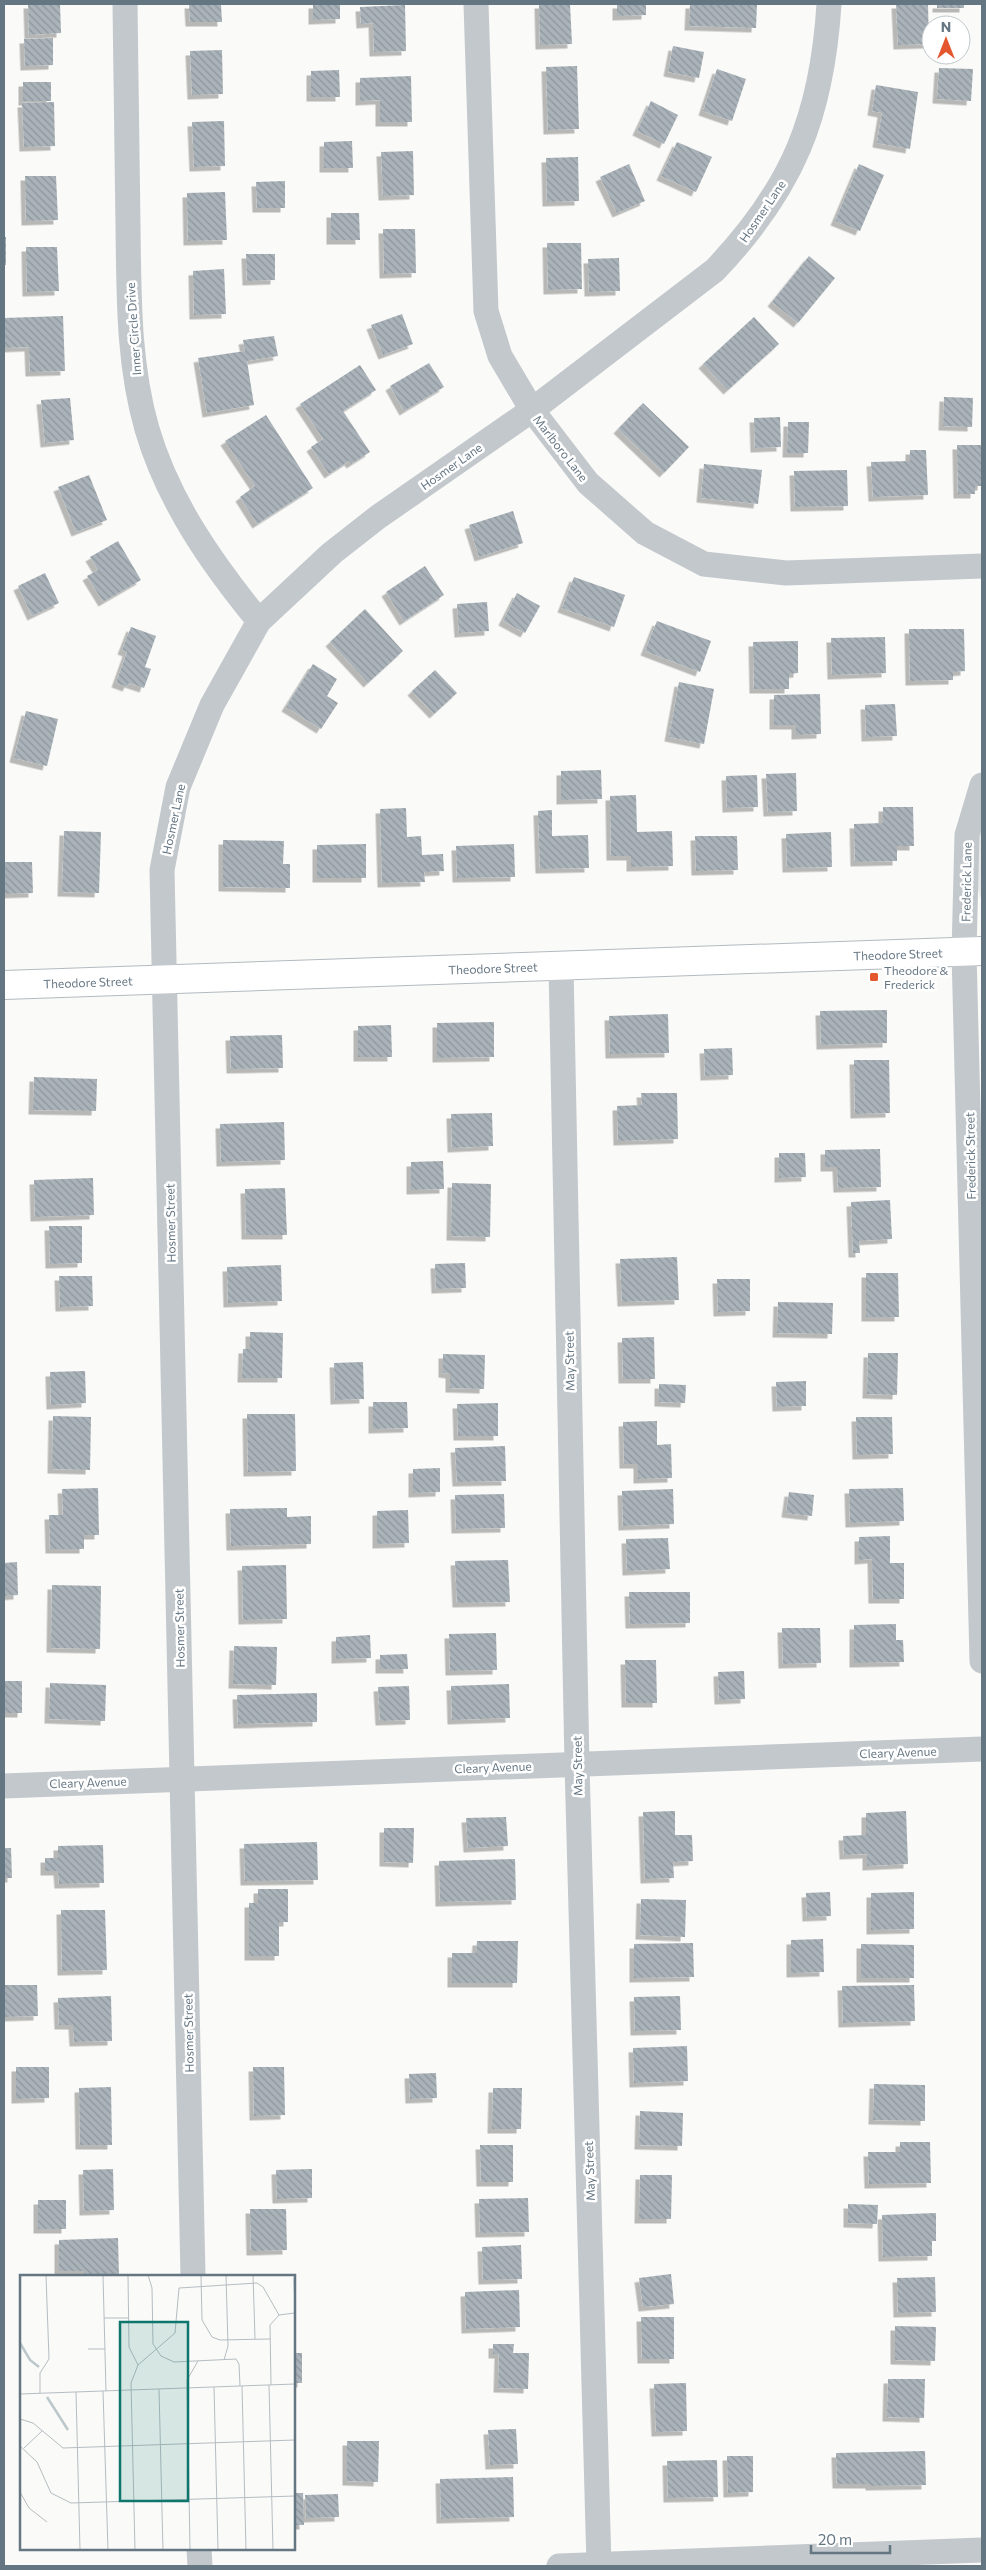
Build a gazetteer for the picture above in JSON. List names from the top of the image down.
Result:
{
  "streets": {
    "main road": ["Theodore Street"],
    "street": [
      "Hosmer Lane",
      "Inner Circle Drive",
      "Marlboro Lane",
      "Frederick Lane",
      "Frederick Street",
      "Hosmer Street",
      "May Street",
      "Cleary Avenue"
    ]
  },
  "crossings": [
    ["Hosmer Lane", "Inner Circle Drive"],
    ["Hosmer Lane", "Marlboro Lane"],
    ["Hosmer Lane", "Theodore Street"],
    ["Hosmer Lane", "Hosmer Street"],
    ["Frederick Lane", "Theodore Street"],
    ["Frederick Lane", "Frederick Street"],
    ["Theodore Street", "Frederick Street"],
    ["Theodore Street", "Hosmer Street"],
    ["Theodore Street", "May Street"],
    ["Hosmer Street", "Cleary Avenue"],
    ["May Street", "Cleary Avenue"]
  ],
  "places": {
    "transit": ["Theodore & Frederick"]
  },
  "scale_bar": "20 m",
  "north": "top"
}
